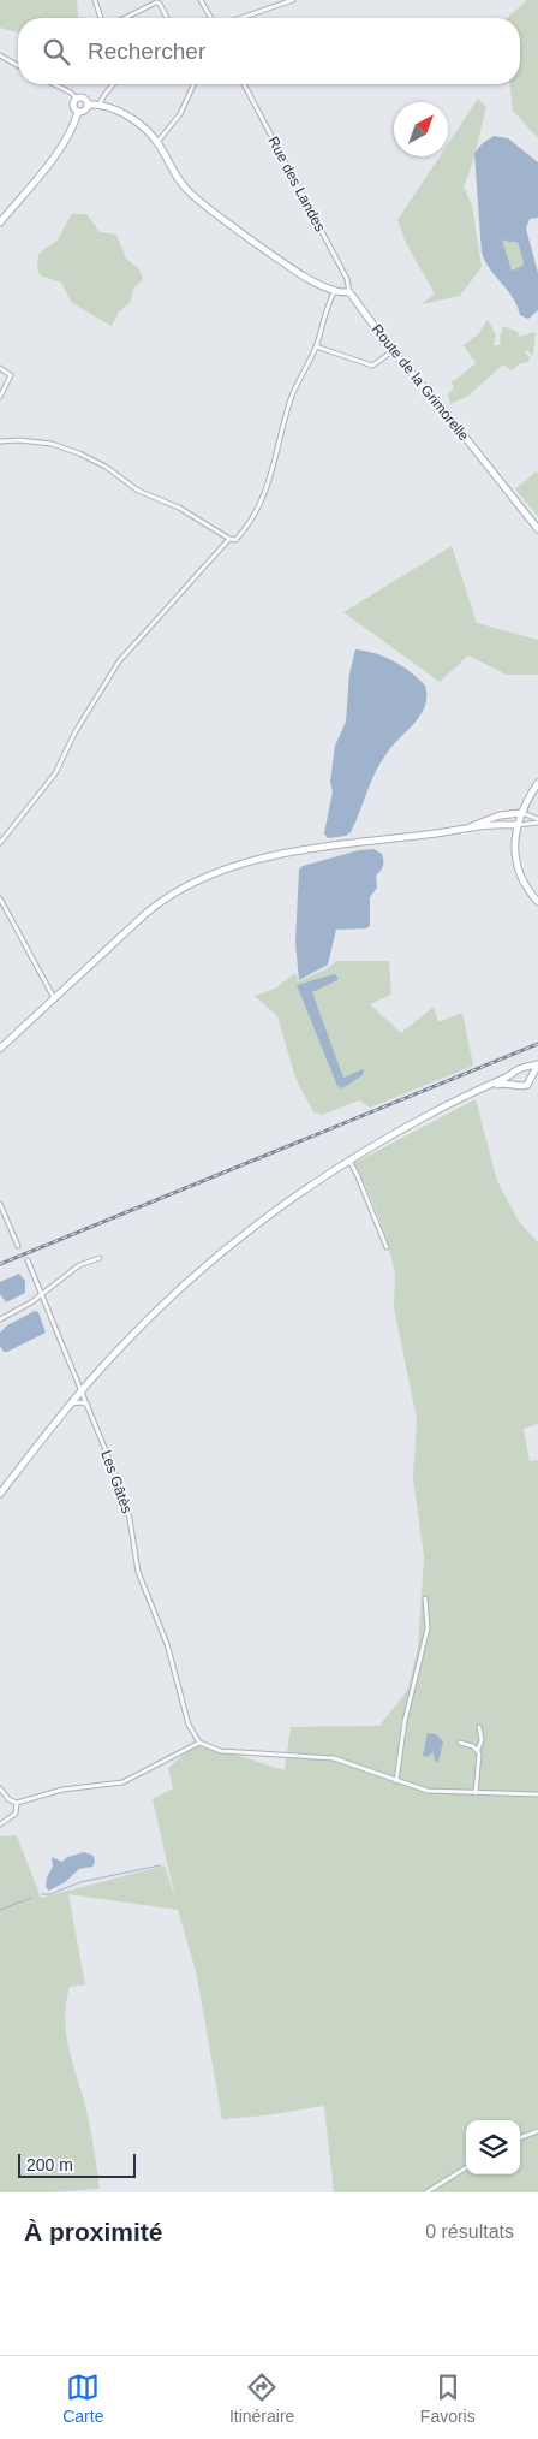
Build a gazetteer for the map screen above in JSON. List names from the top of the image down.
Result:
{
  "streets": {
    "street": ["Rue des Landes", "Route de la Grimorelle", "Les Gâtès"]
  },
  "crossings": [
    ["Rue des Landes", "Route de la Grimorelle"]
  ],
  "scale_bar": "200 m",
  "north": "top right",
  "page": {
    "search": "Rechercher",
    "scale": "200 m",
    "heading": ["À proximité", "0 résultats"],
    "nav": ["Carte", "Itinéraire", "Favoris"]
  }
}
